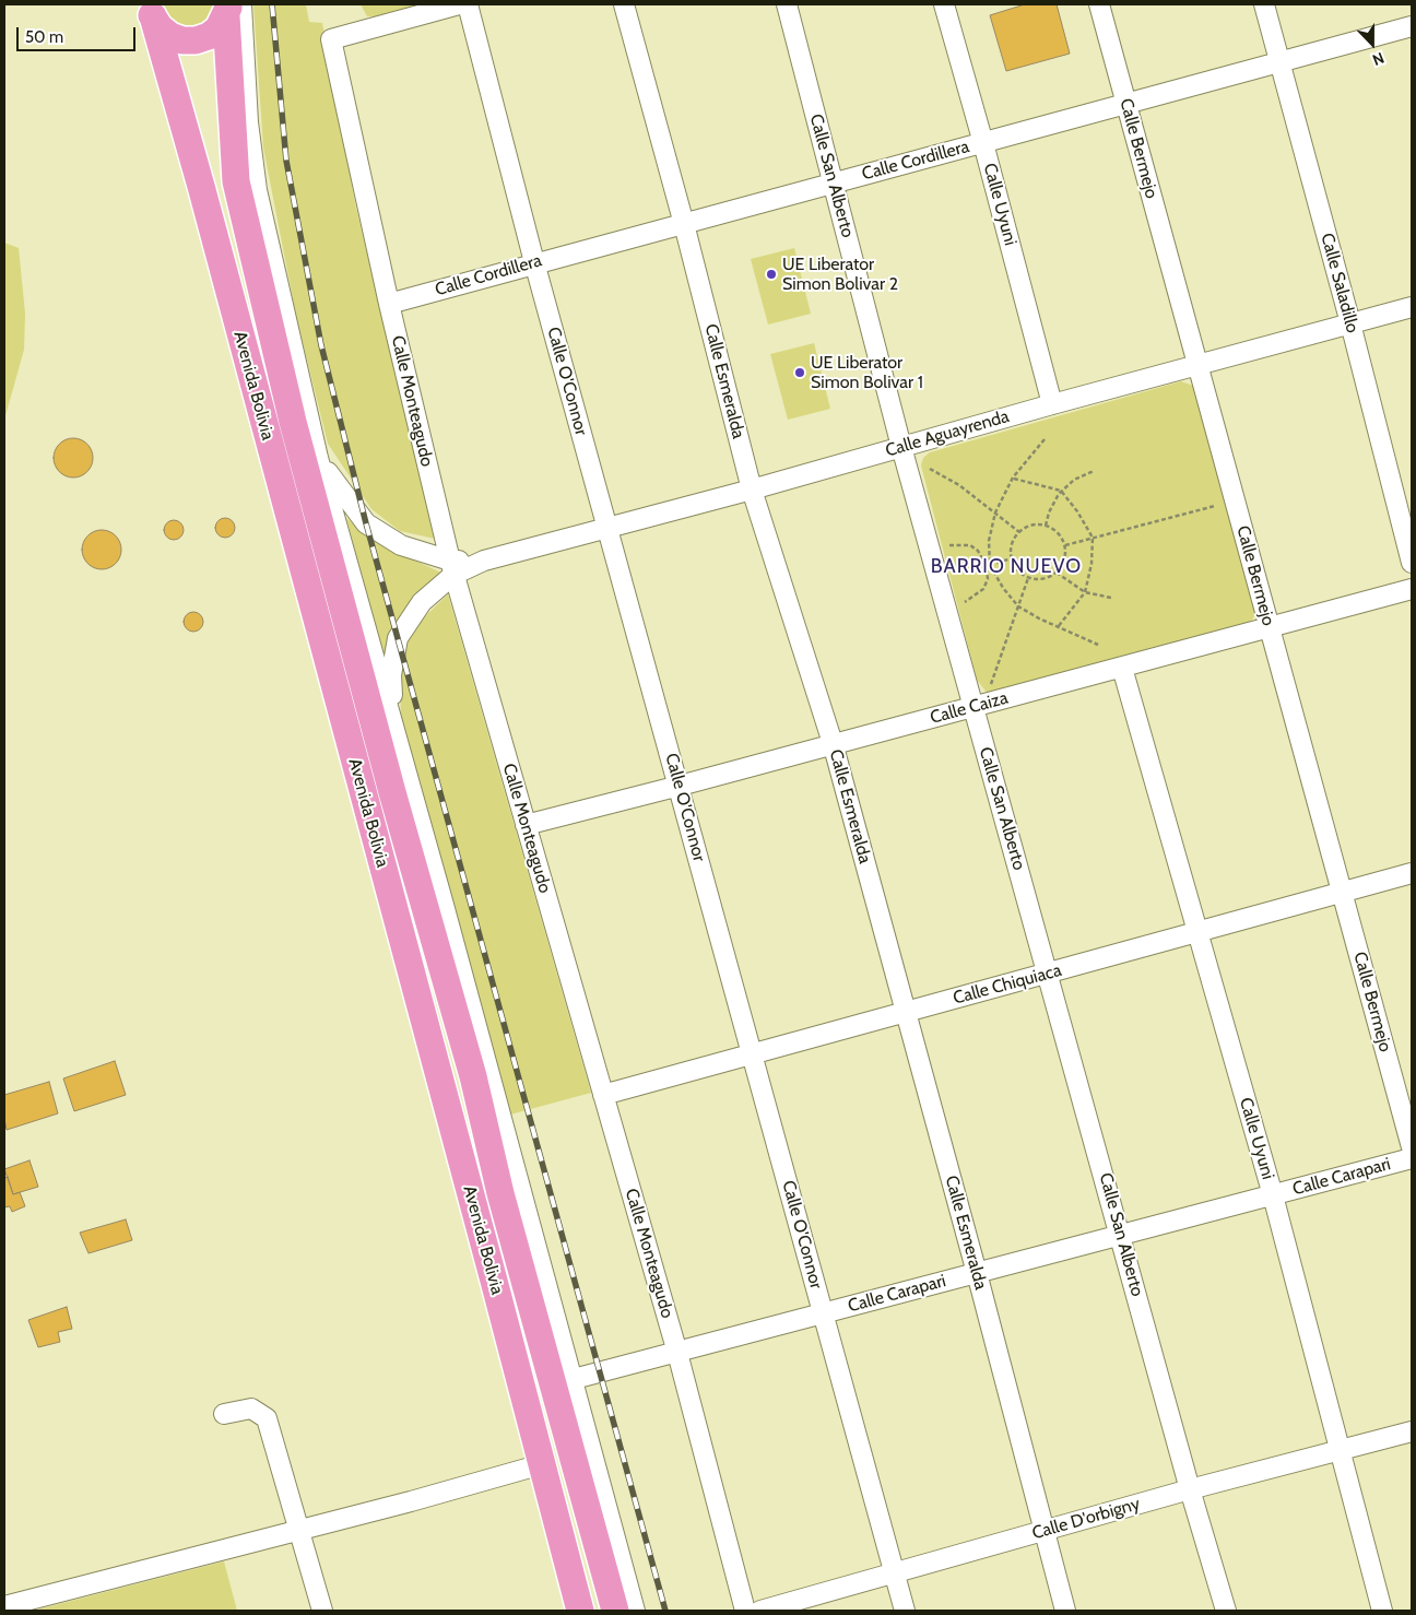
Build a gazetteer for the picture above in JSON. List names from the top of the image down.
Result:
{
  "streets": {
    "highway": ["Avenida Bolivia"],
    "street": [
      "Calle Bermejo",
      "Calle Cordillera",
      "Calle San Alberto",
      "Calle Uyuni",
      "Calle Saladillo",
      "Calle O'Connor",
      "Calle Esmeralda",
      "Calle Monteagudo",
      "Calle Aguayrenda",
      "Calle Caiza",
      "Calle Chiquiaca",
      "Calle Carapari",
      "Calle D'orbigny"
    ]
  },
  "crossings": [
    ["Calle Bermejo", "Calle Cordillera"],
    ["Calle Bermejo", "Calle Aguayrenda"],
    ["Calle Bermejo", "Calle Caiza"],
    ["Calle Bermejo", "Calle Chiquiaca"],
    ["Calle Cordillera", "Calle San Alberto"],
    ["Calle Cordillera", "Calle Uyuni"],
    ["Calle Cordillera", "Calle Saladillo"],
    ["Calle Cordillera", "Calle O'Connor"],
    ["Calle Cordillera", "Calle Esmeralda"],
    ["Calle Cordillera", "Calle Monteagudo"],
    ["Calle San Alberto", "Calle Aguayrenda"],
    ["Calle San Alberto", "Calle Caiza"],
    ["Calle San Alberto", "Calle Chiquiaca"],
    ["Calle San Alberto", "Calle Carapari"],
    ["Calle San Alberto", "Calle D'orbigny"],
    ["Calle Uyuni", "Calle Aguayrenda"],
    ["Calle Uyuni", "Calle Caiza"],
    ["Calle Uyuni", "Calle Chiquiaca"],
    ["Calle Uyuni", "Calle Carapari"],
    ["Calle Uyuni", "Calle D'orbigny"],
    ["Calle Saladillo", "Calle Aguayrenda"],
    ["Calle O'Connor", "Calle Aguayrenda"],
    ["Calle O'Connor", "Calle Caiza"],
    ["Calle O'Connor", "Calle Chiquiaca"],
    ["Calle O'Connor", "Calle Carapari"],
    ["Calle O'Connor", "Calle D'orbigny"],
    ["Calle Esmeralda", "Calle Aguayrenda"],
    ["Calle Esmeralda", "Calle Caiza"],
    ["Calle Esmeralda", "Calle Chiquiaca"],
    ["Calle Esmeralda", "Calle Carapari"],
    ["Calle Esmeralda", "Calle D'orbigny"],
    ["Calle Monteagudo", "Calle Aguayrenda"],
    ["Calle Monteagudo", "Calle Caiza"],
    ["Calle Monteagudo", "Calle Chiquiaca"],
    ["Calle Monteagudo", "Calle Carapari"]
  ],
  "districts": ["BARRIO NUEVO"],
  "places": ["UE Liberator Simon Bolivar 2", "UE Liberator Simon Bolivar 1"],
  "scale_bar": "50 m",
  "north": "bottom"
}
